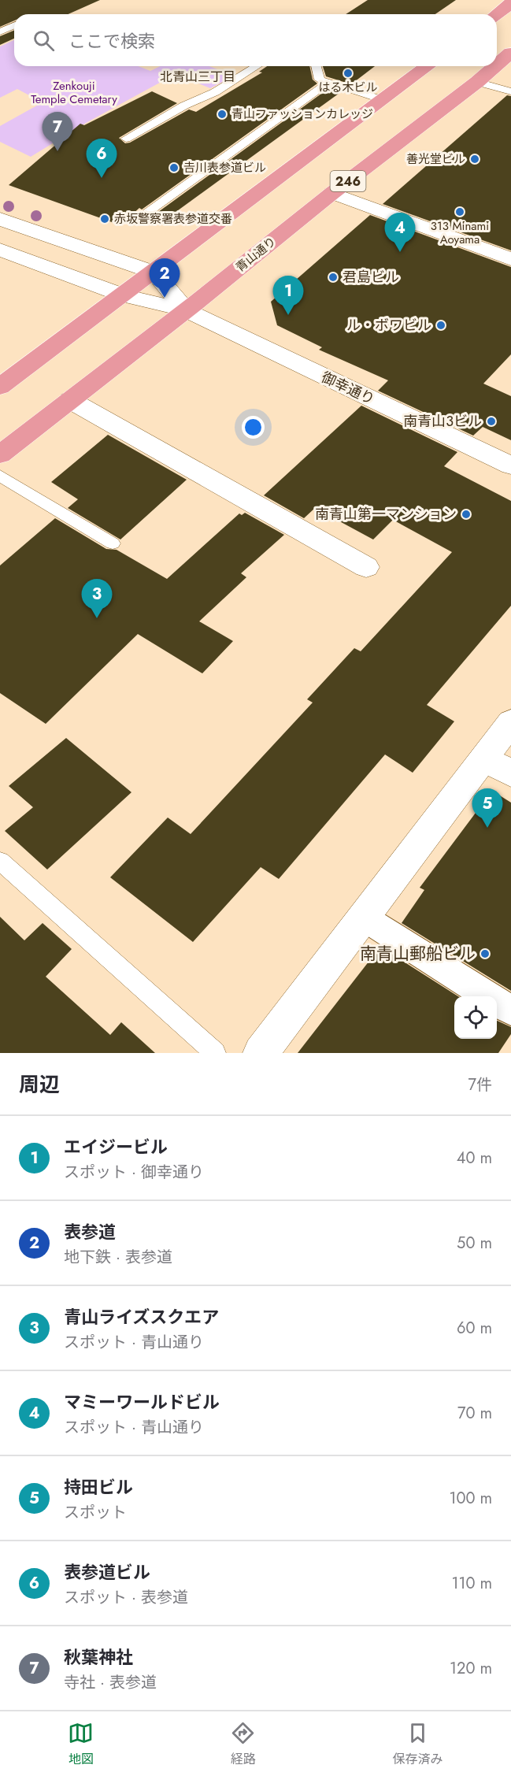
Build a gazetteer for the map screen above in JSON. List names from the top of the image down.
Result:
{
  "streets": {
    "highway": ["246", "青山通り"],
    "main road": ["御幸通り"]
  },
  "crossings": [
    ["青山通り", "御幸通り"]
  ],
  "districts": ["北青山三丁目"],
  "parks": ["Zenkouji Temple Cemetary"],
  "places": [
    "はる木ビル",
    "青山ファッションカレッジ",
    "善光堂ビル",
    "𠮷川表参道ビル",
    "313 Minami Aoyama",
    "赤坂警察署表参道交番",
    "君島ビル",
    "ル・ボワビル",
    "南青山3ビル",
    "南青山第一マンション",
    "南青山郵船ビル"
  ],
  "page": {
    "search": "ここで検索",
    "pins": [
      "7",
      "6",
      "4",
      "2",
      "1",
      "3",
      "5"
    ],
    "heading": ["周辺", "7件"],
    "list": [
      {
        "mark": "1",
        "name": "エイジービル",
        "note": "スポット · 御幸通り",
        "value": "40 m"
      },
      {
        "mark": "2",
        "name": "表参道",
        "note": "地下鉄 · 表参道",
        "value": "50 m"
      },
      {
        "mark": "3",
        "name": "青山ライズスクエア",
        "note": "スポット · 青山通り",
        "value": "60 m"
      },
      {
        "mark": "4",
        "name": "マミーワールドビル",
        "note": "スポット · 青山通り",
        "value": "70 m"
      },
      {
        "mark": "5",
        "name": "持田ビル",
        "note": "スポット",
        "value": "100 m"
      },
      {
        "mark": "6",
        "name": "表参道ビル",
        "note": "スポット · 表参道",
        "value": "110 m"
      },
      {
        "mark": "7",
        "name": "秋葉神社",
        "note": "寺社 · 表参道",
        "value": "120 m"
      }
    ],
    "nav": ["地図", "経路", "保存済み"]
  }
}
